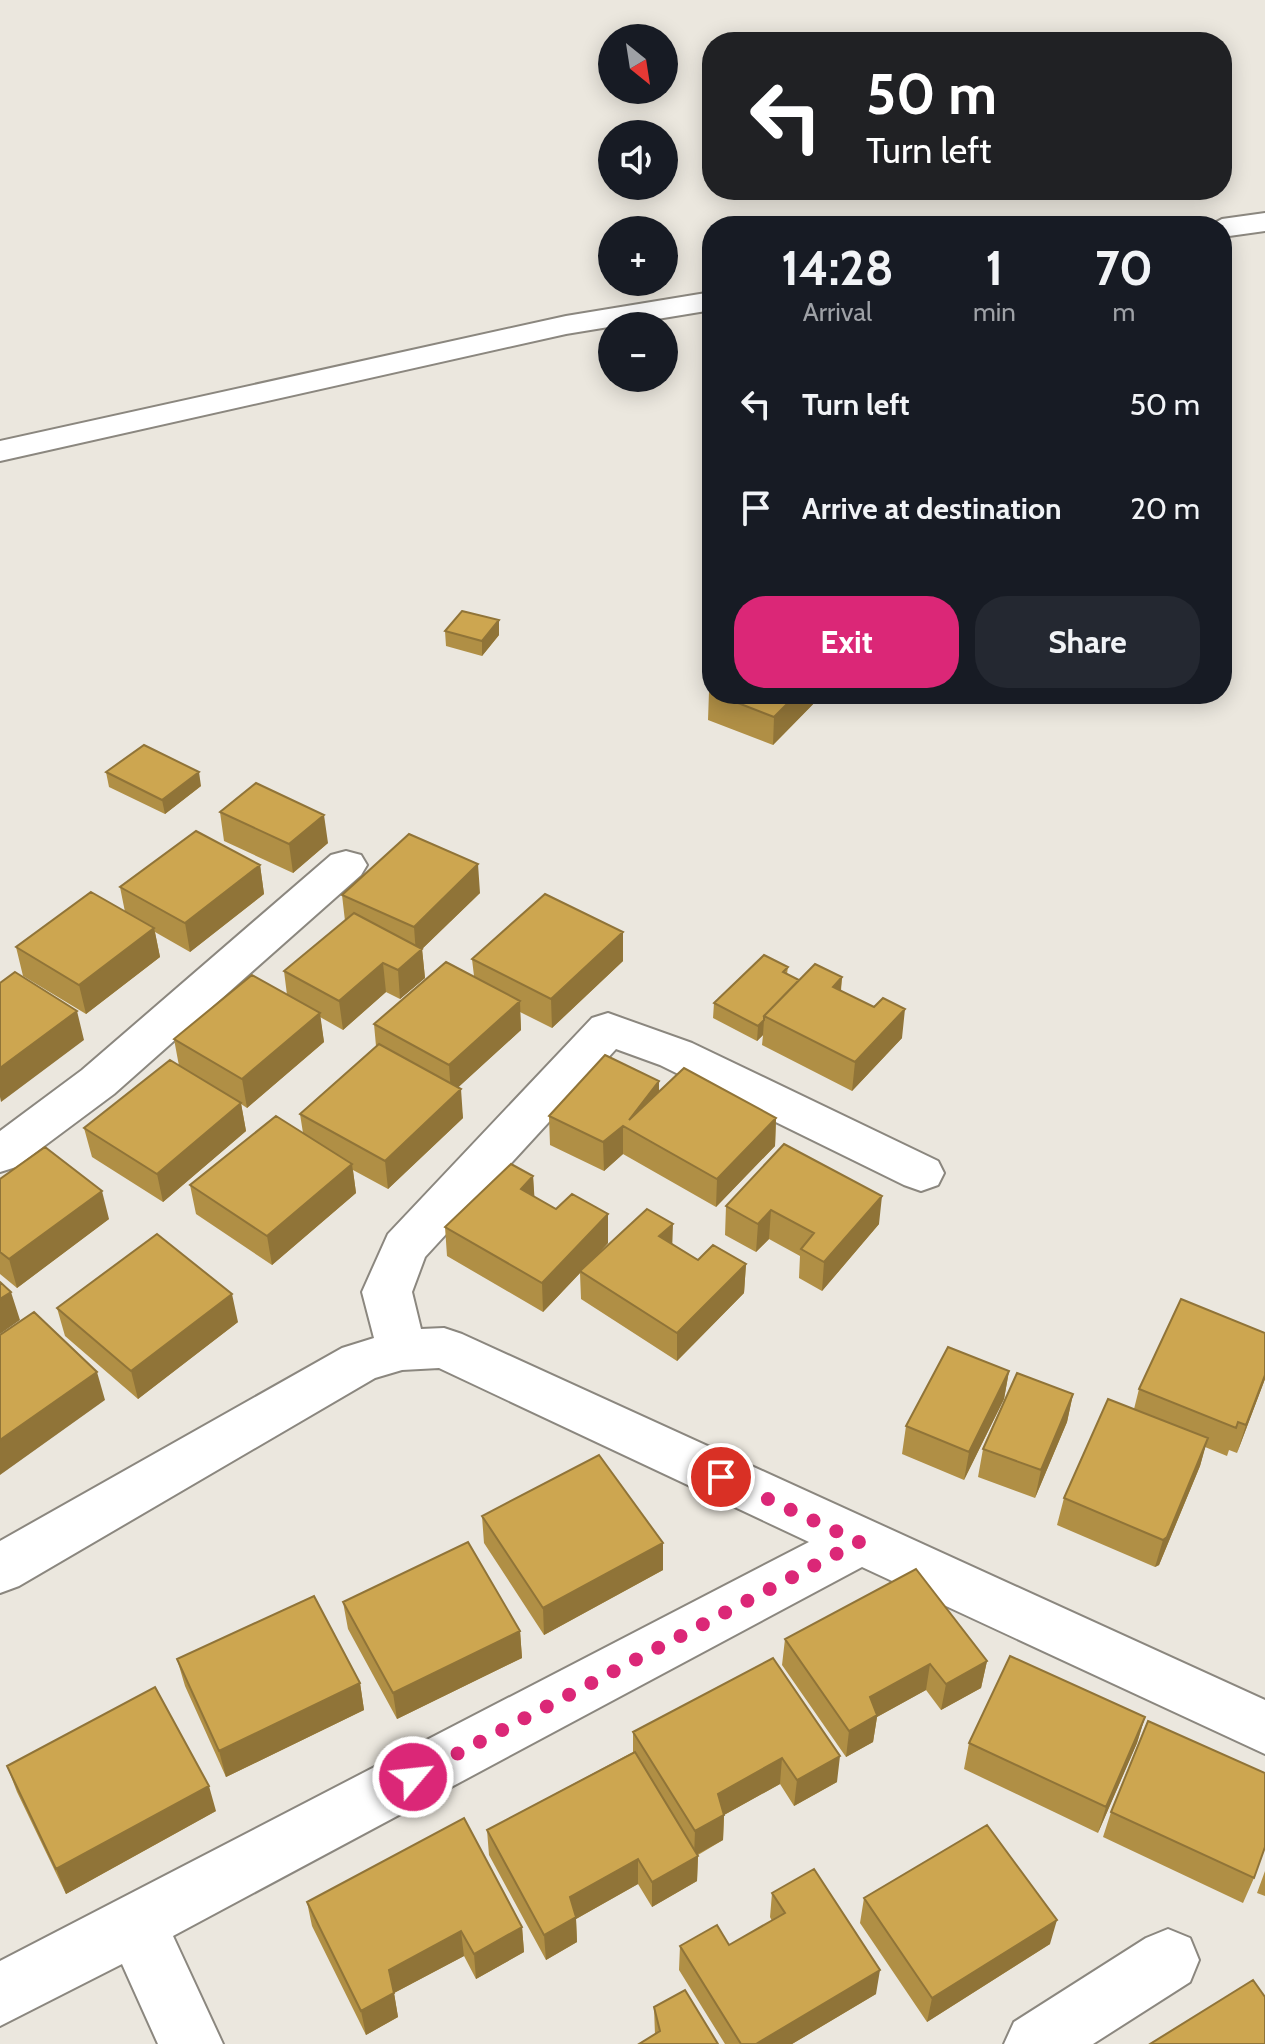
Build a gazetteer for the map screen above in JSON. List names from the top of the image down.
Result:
{
  "north": "bottom right",
  "page": {
    "map_buttons": ["+", "−"],
    "turn": ["50 m", "Turn left"],
    "eta": [
      "14:28",
      "Arrival",
      "1",
      "min",
      "70",
      "m"
    ],
    "list": [
      {
        "name": "Turn left",
        "value": "50 m"
      },
      {
        "name": "Arrive at destination",
        "value": "20 m"
      }
    ],
    "buttons": ["Exit", "Share"]
  }
}
